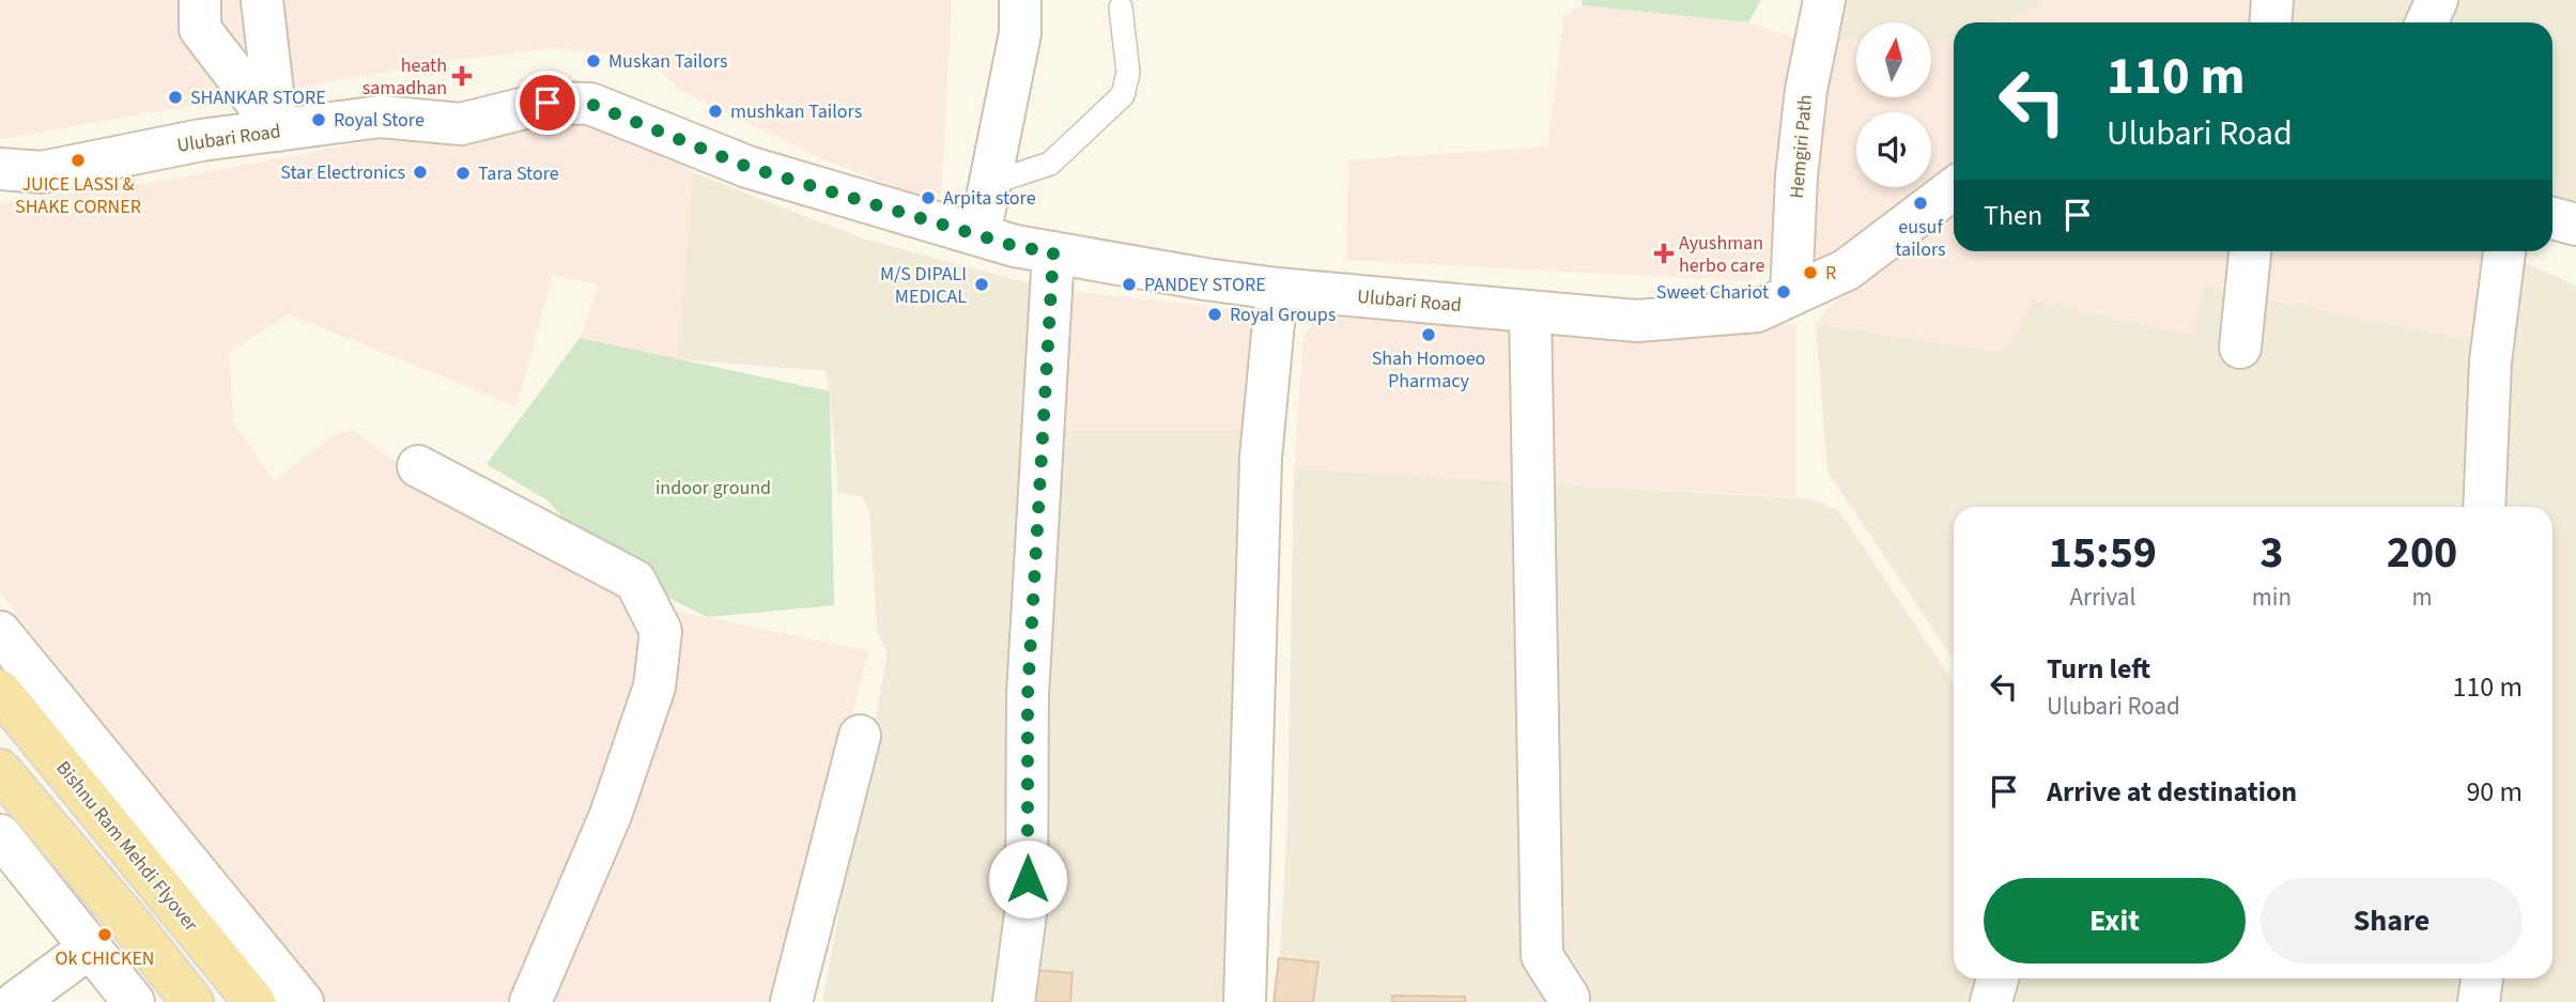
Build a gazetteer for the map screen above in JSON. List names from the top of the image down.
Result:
{
  "streets": {
    "main road": ["Bishnu Ram Mehdi Flyover"],
    "street": ["Ulubari Road", "Hemgiri Path"]
  },
  "crossings": [
    ["Ulubari Road", "Hemgiri Path"]
  ],
  "parks": ["indoor ground"],
  "places": {
    "other": [
      "Muskan Tailors",
      "SHANKAR STORE",
      "mushkan Tailors",
      "Royal Store",
      "JUICE LASSI & SHAKE CORNER",
      "Star Electronics",
      "Tara Store",
      "Arpita store",
      "eusuf tailors",
      "R",
      "M/S DIPALI MEDICAL",
      "PANDEY STORE",
      "Sweet Chariot",
      "Royal Groups",
      "Shah Homoeo Pharmacy",
      "Ok CHICKEN"
    ],
    "health": ["heath samadhan", "Ayushman herbo care"]
  },
  "north": "top",
  "page": {
    "turn": ["110 m", "Ulubari Road"],
    "then": "Then",
    "eta": [
      "15:59",
      "Arrival",
      "3",
      "min",
      "200",
      "m"
    ],
    "list": [
      {
        "name": "Turn left",
        "note": "Ulubari Road",
        "value": "110 m"
      },
      {
        "name": "Arrive at destination",
        "value": "90 m"
      }
    ],
    "buttons": ["Exit", "Share"]
  }
}
